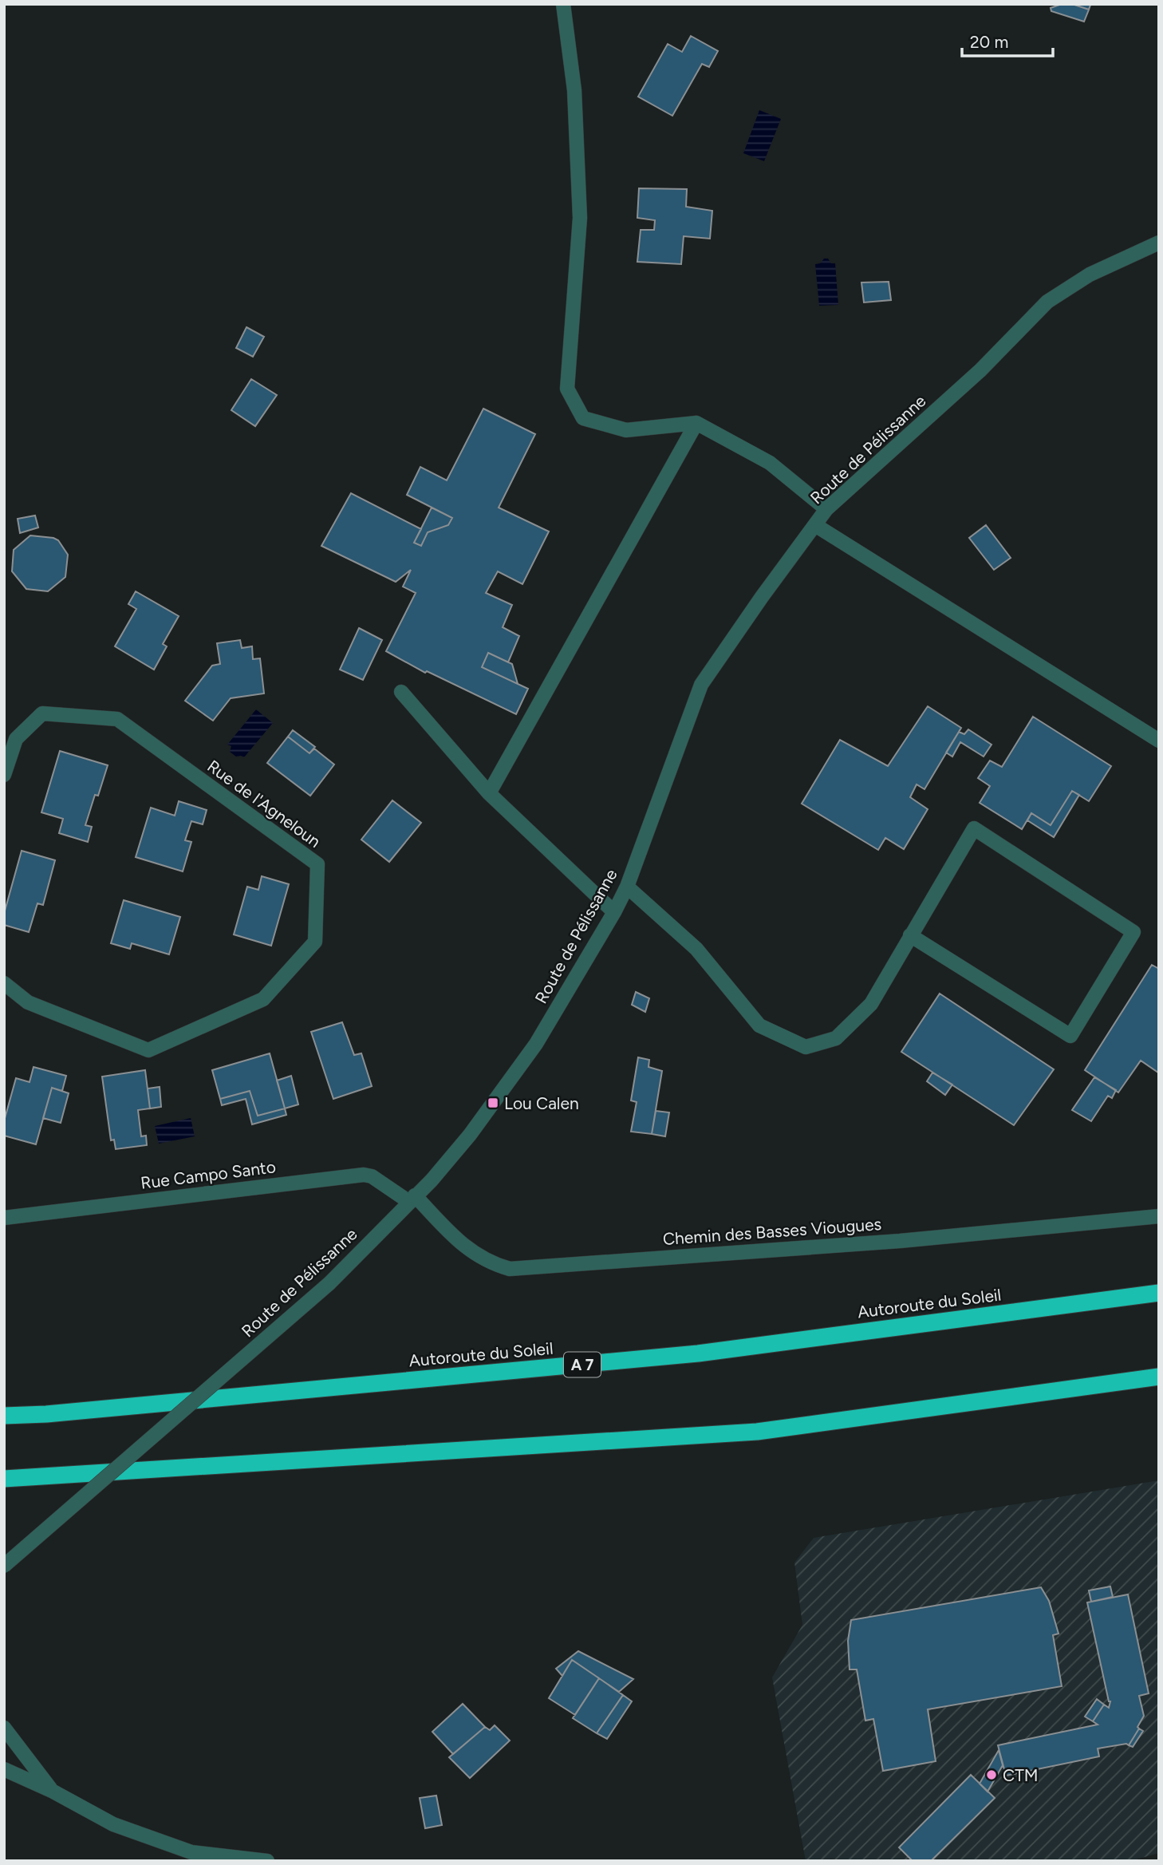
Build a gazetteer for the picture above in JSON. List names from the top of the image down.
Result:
{
  "streets": {
    "highway": ["Autoroute du Soleil", "A 7"],
    "street": [
      "Route de Pélissanne",
      "Rue de l'Agneloun",
      "Rue Campo Santo",
      "Chemin des Basses Viougues"
    ]
  },
  "crossings": [
    ["Route de Pélissanne", "Rue Campo Santo"],
    ["Route de Pélissanne", "Chemin des Basses Viougues"],
    ["Rue Campo Santo", "Chemin des Basses Viougues"]
  ],
  "places": {
    "transit": ["Lou Calen"],
    "other": ["CTM"]
  },
  "scale_bar": "20 m"
}
